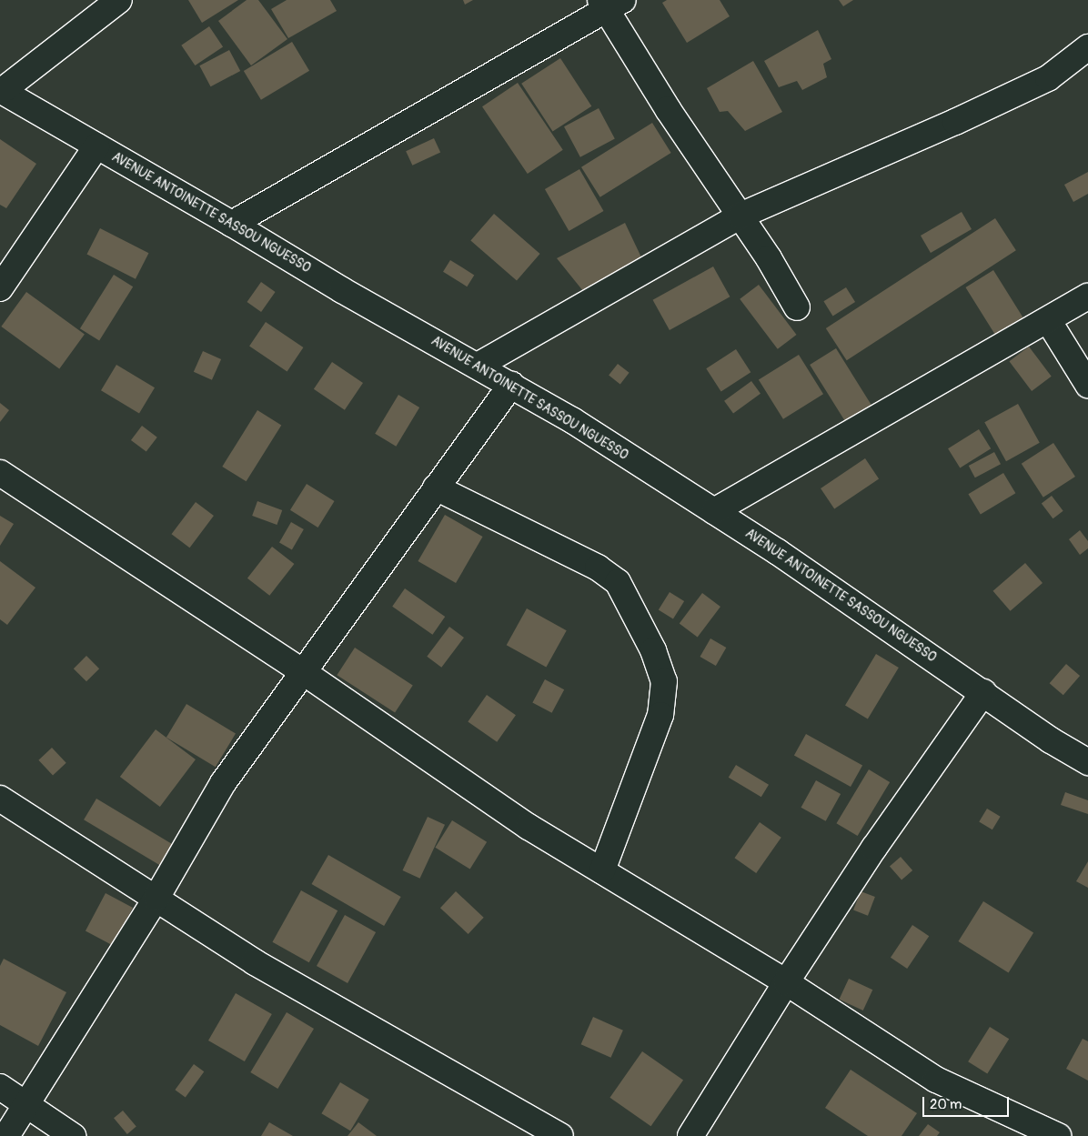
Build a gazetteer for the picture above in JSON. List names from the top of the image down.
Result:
{
  "streets": {
    "street": ["AVENUE ANTOINETTE SASSOU NGUESSO"]
  },
  "scale_bar": "20 m"
}
